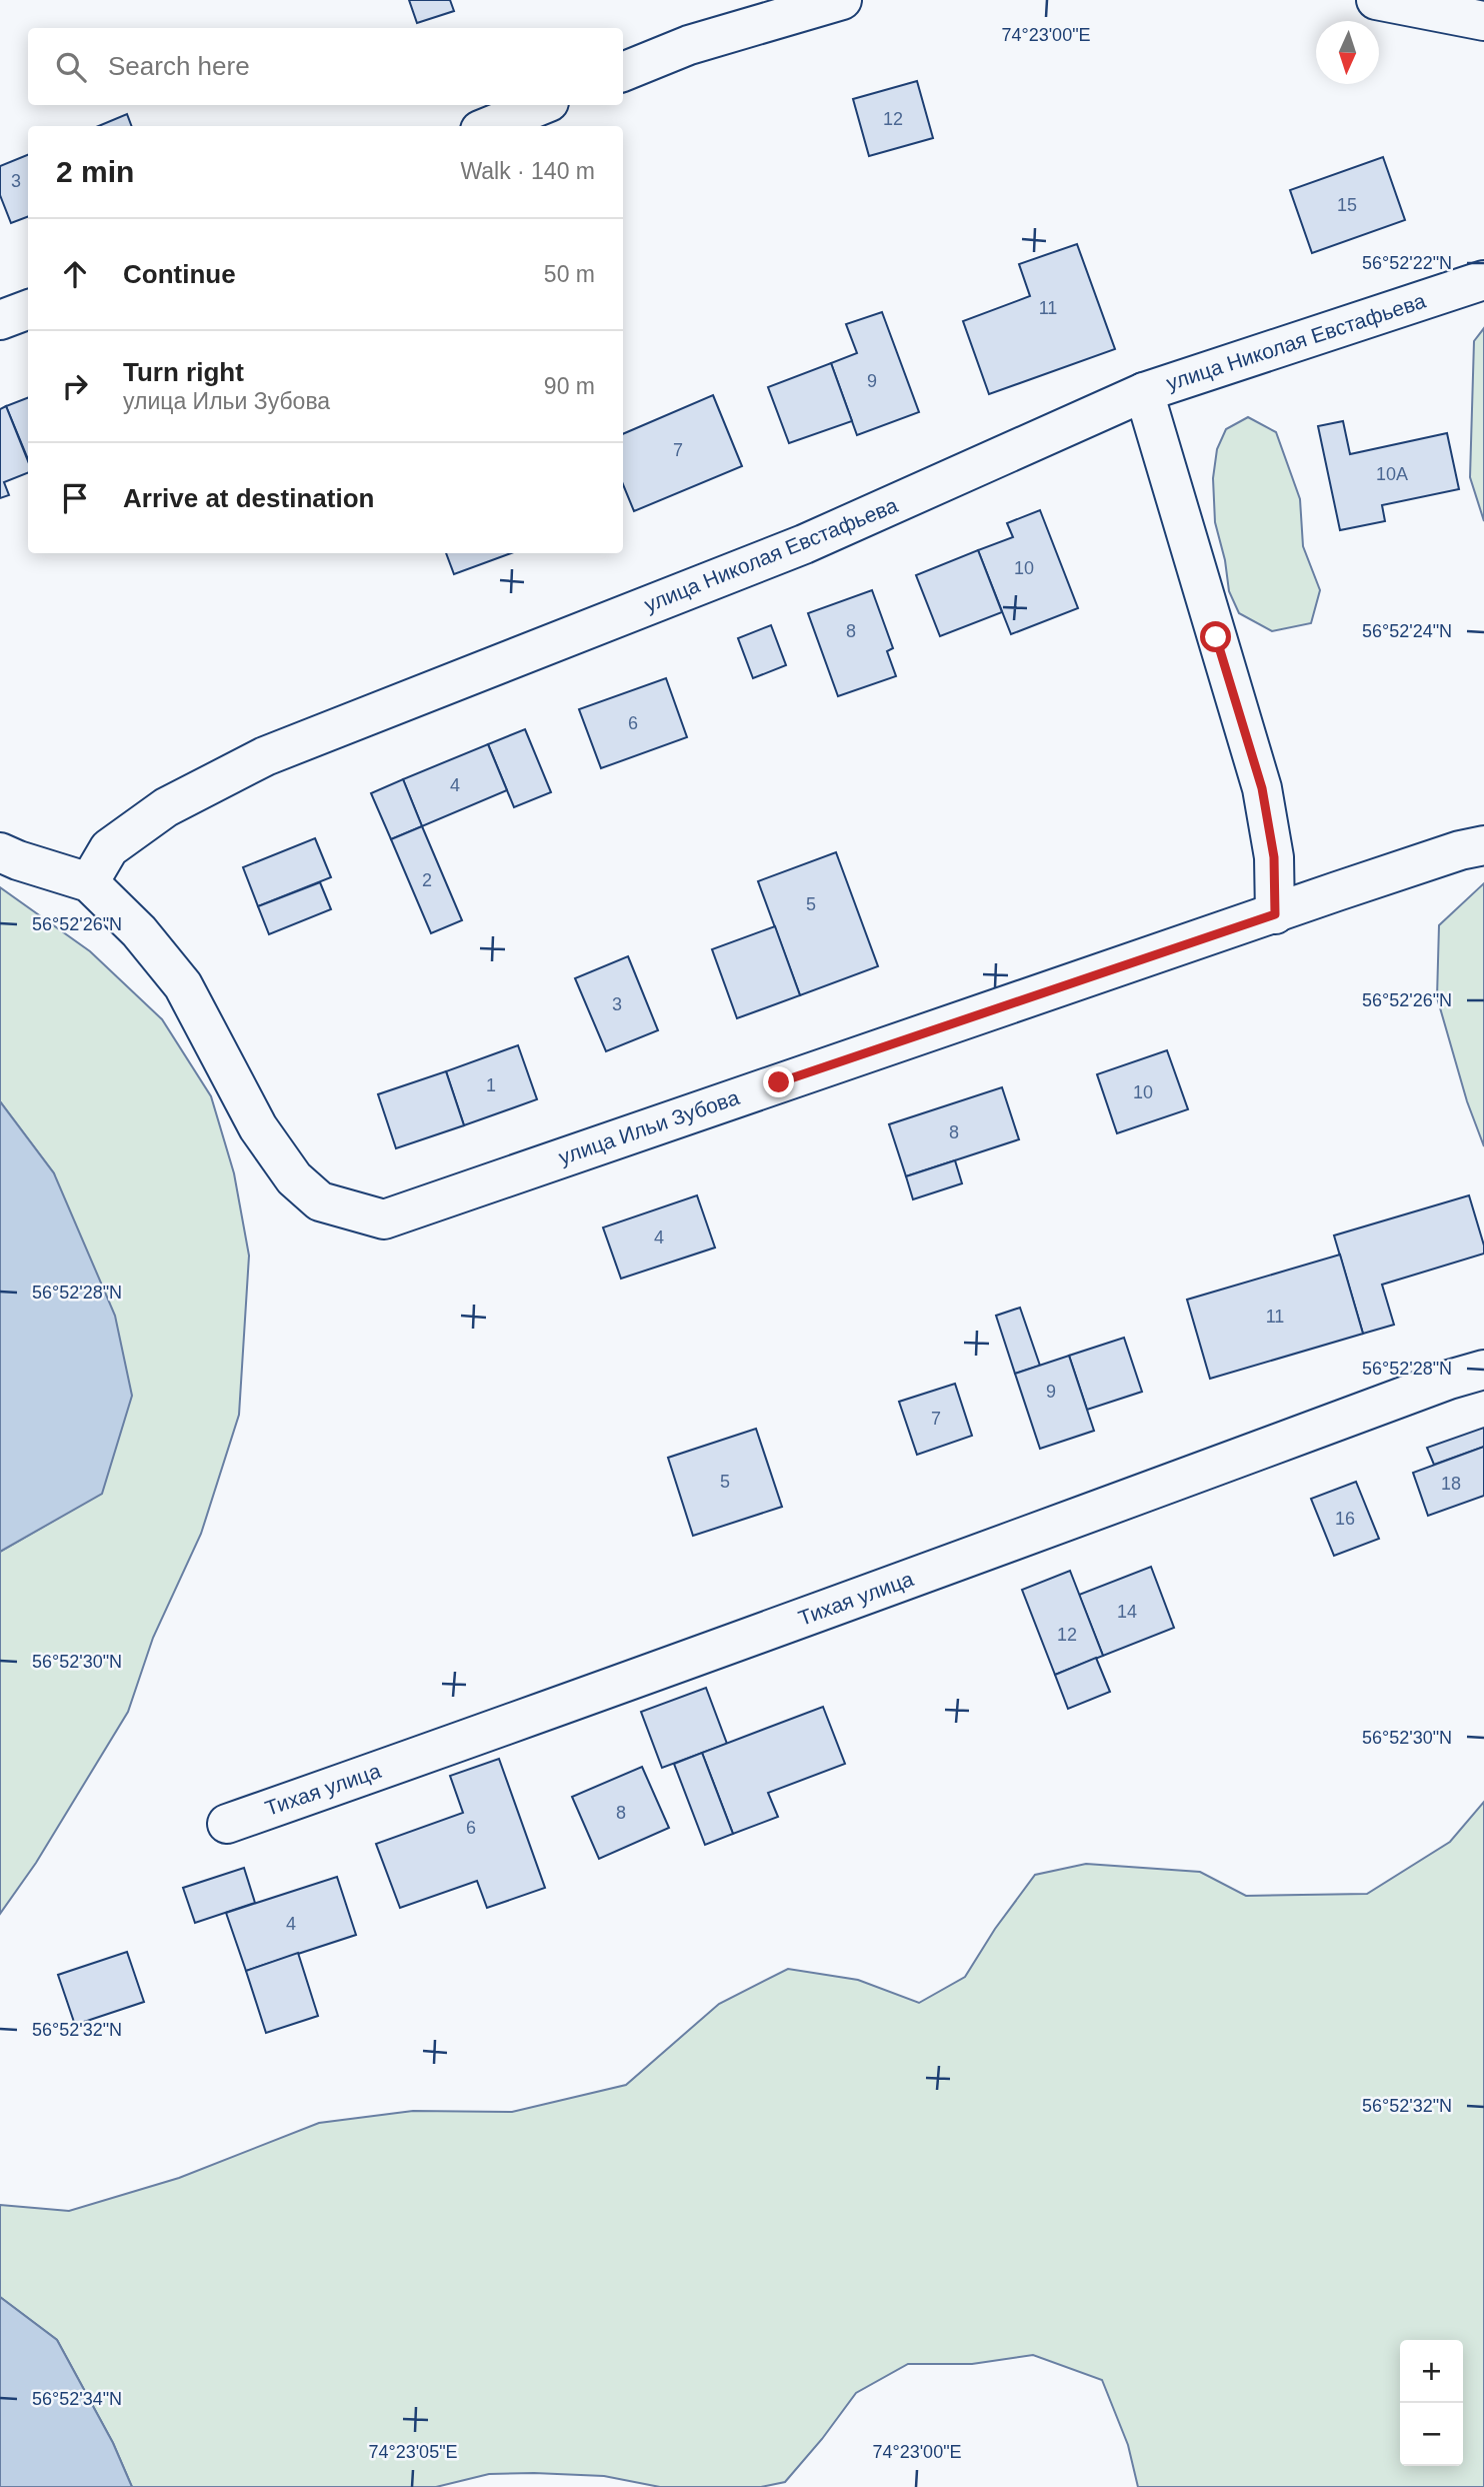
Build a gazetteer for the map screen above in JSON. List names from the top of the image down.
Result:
{
  "streets": {
    "street": ["улица Николая Евстафьева", "улица Ильи Зубова", "Тихая улица"]
  },
  "crossings": [
    ["улица Николая Евстафьева", "улица Ильи Зубова"]
  ],
  "house_numbers": [
    "12",
    "3",
    "15",
    "11",
    "9",
    "7",
    "10А",
    "10",
    "8",
    "6",
    "4",
    "2",
    "5",
    "3",
    "1",
    "10",
    "8",
    "4",
    "11",
    "9",
    "7",
    "5",
    "18",
    "16",
    "14",
    "12",
    "8",
    "6",
    "4"
  ],
  "north": "bottom",
  "page": {
    "search": "Search here",
    "heading": ["2 min", "Walk · 140 m"],
    "list": [
      ["Continue", "50 m"],
      ["Turn right", "улица Ильи Зубова", "90 m"],
      "Arrive at destination"
    ],
    "map_buttons": ["+", "−"]
  },
  "coordinates": [
    "74°23'00\"E",
    "56°52'22\"N",
    "56°52'24\"N",
    "56°52'26\"N",
    "56°52'28\"N",
    "56°52'30\"N",
    "56°52'32\"N",
    "56°52'34\"N",
    "74°23'05\"E"
  ]
}
